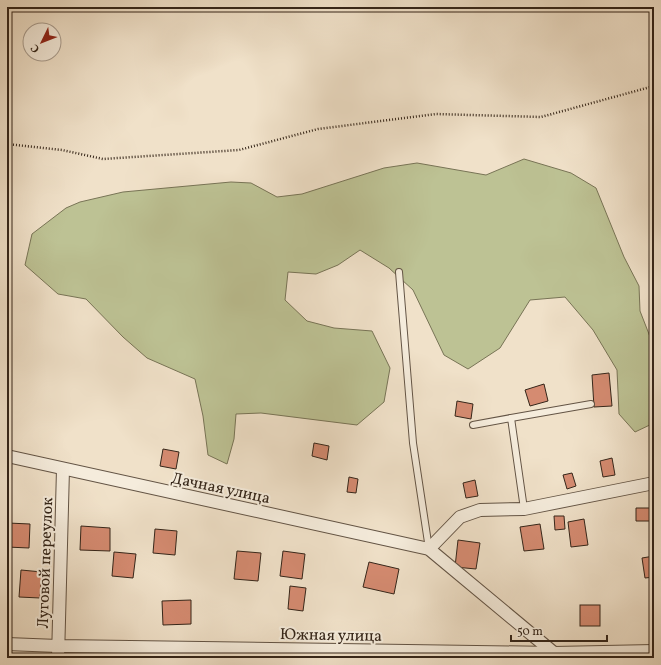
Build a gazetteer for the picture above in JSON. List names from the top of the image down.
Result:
{
  "streets": {
    "street": ["Дачная улица", "Луговой переулок", "Южная улица"]
  },
  "crossings": [
    ["Дачная улица", "Луговой переулок"],
    ["Луговой переулок", "Южная улица"]
  ],
  "scale_bar": "50 m",
  "north": "bottom left"
}
